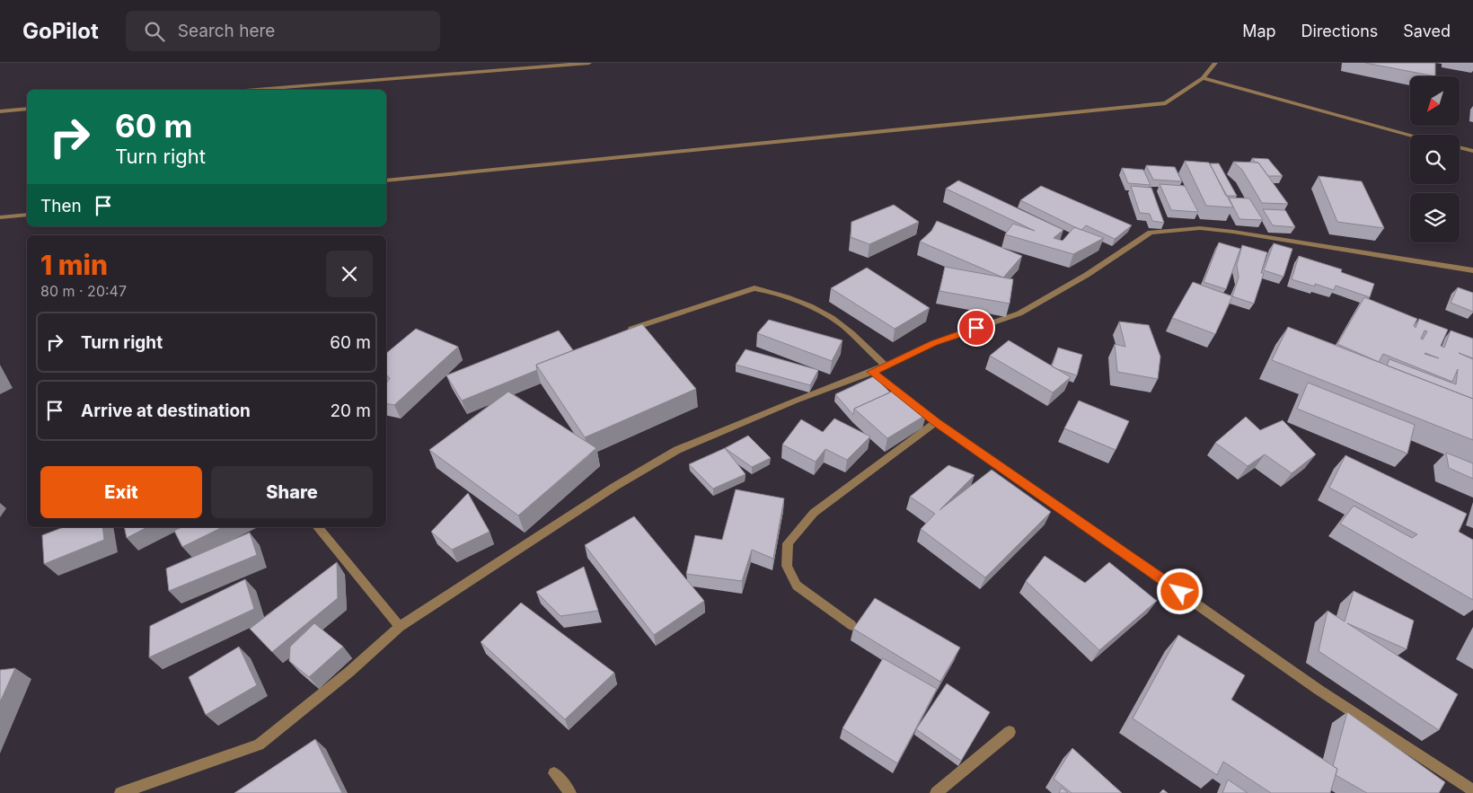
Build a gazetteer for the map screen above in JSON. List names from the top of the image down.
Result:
{
  "north": "bottom left",
  "page": {
    "header": "GoPilot",
    "search": "Search here",
    "nav": ["Map", "Directions", "Saved"],
    "turn": ["60 m", "Turn right"],
    "then": "Then",
    "heading": ["1 min", "80 m · 20:47"],
    "list": [
      {
        "name": "Turn right",
        "value": "60 m"
      },
      {
        "name": "Arrive at destination",
        "value": "20 m"
      }
    ],
    "buttons": ["Exit", "Share"]
  }
}
